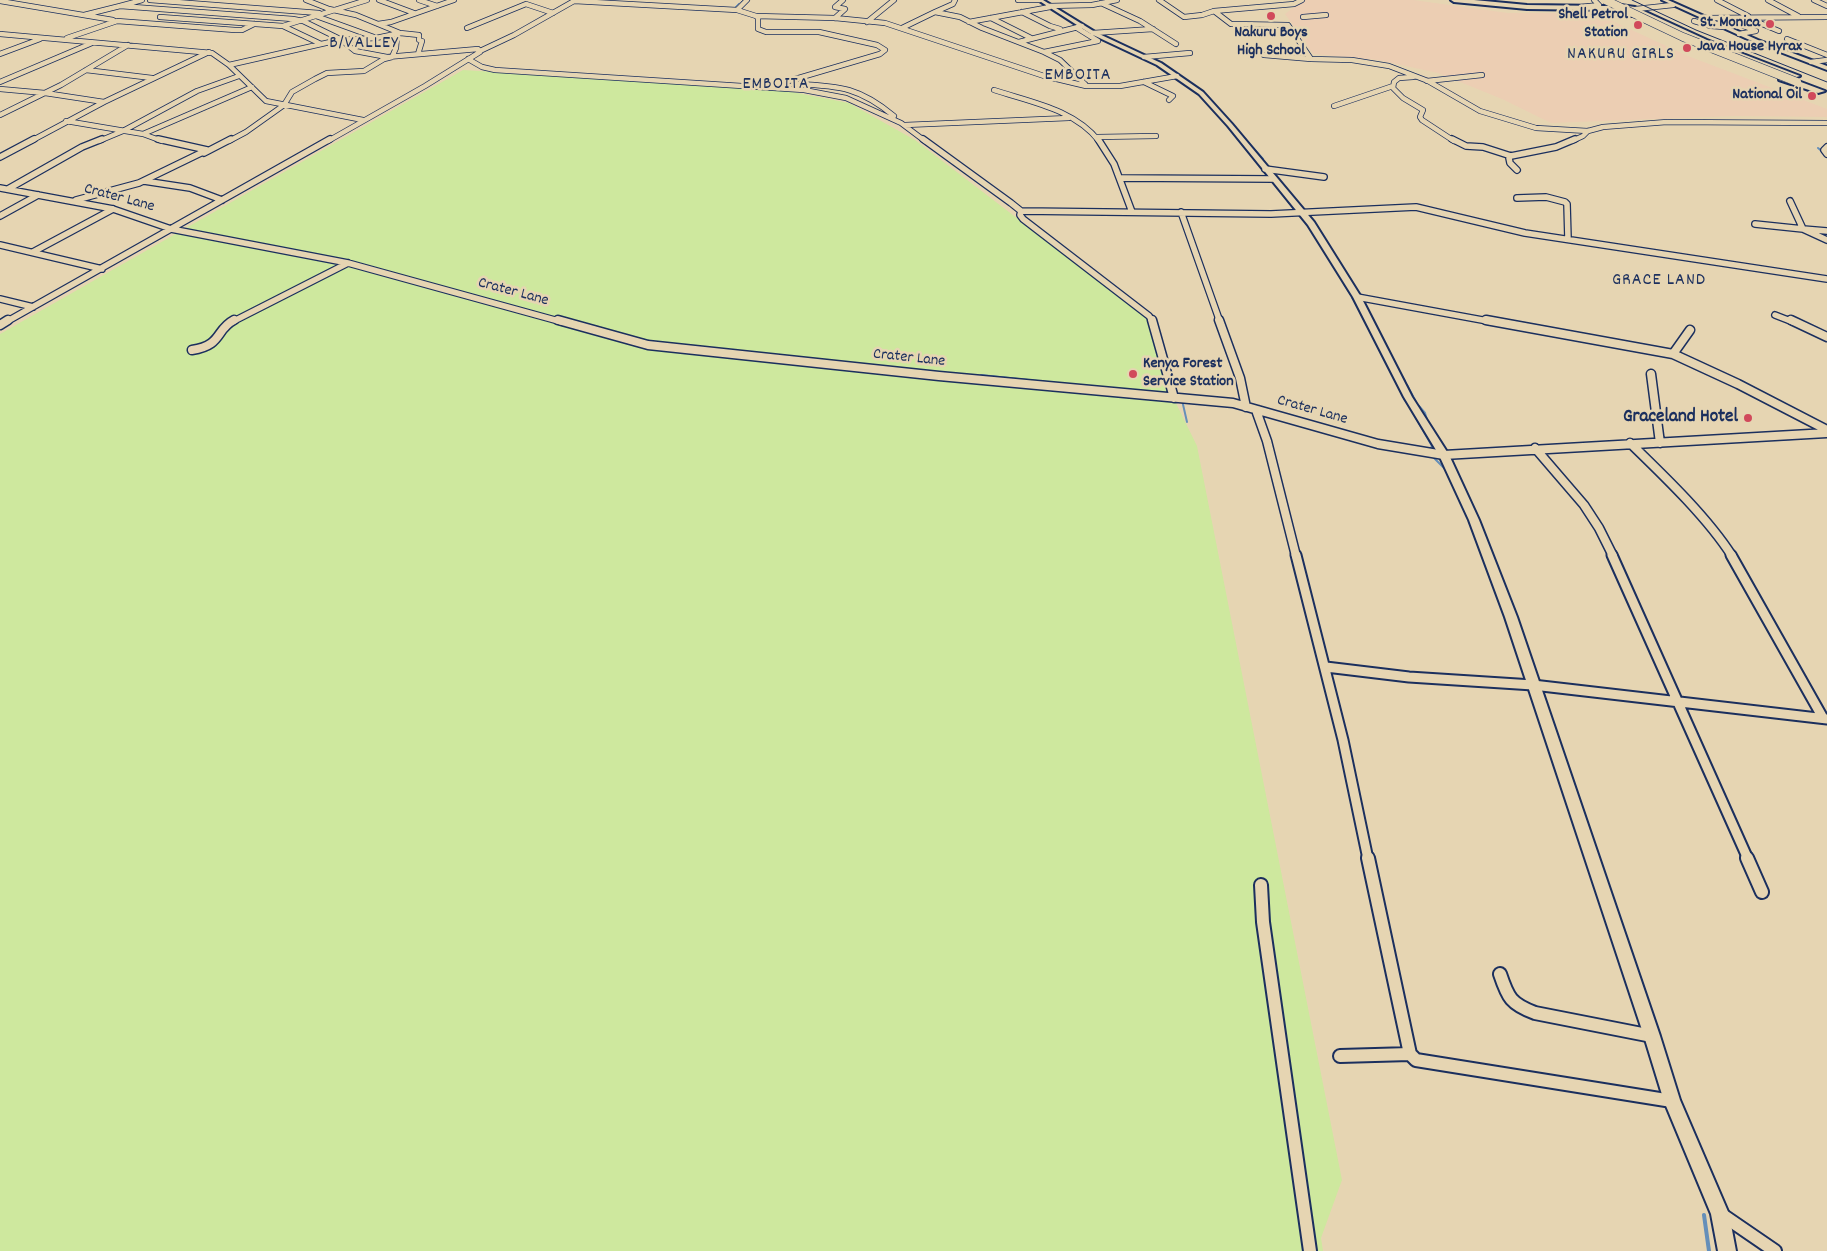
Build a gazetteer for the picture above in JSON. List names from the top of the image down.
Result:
{
  "streets": {
    "street": ["Crater Lane"]
  },
  "districts": [
    "B/VALLEY",
    "NAKURU GIRLS",
    "EMBOITA",
    "EMBOITA",
    "GRACE LAND"
  ],
  "places": [
    "Nakuru Boys High School",
    "St. Monica",
    "Shell Petrol Station",
    "Java House Hyrax",
    "National Oil",
    "Kenya Forest Service Station",
    "Graceland Hotel"
  ]
}
